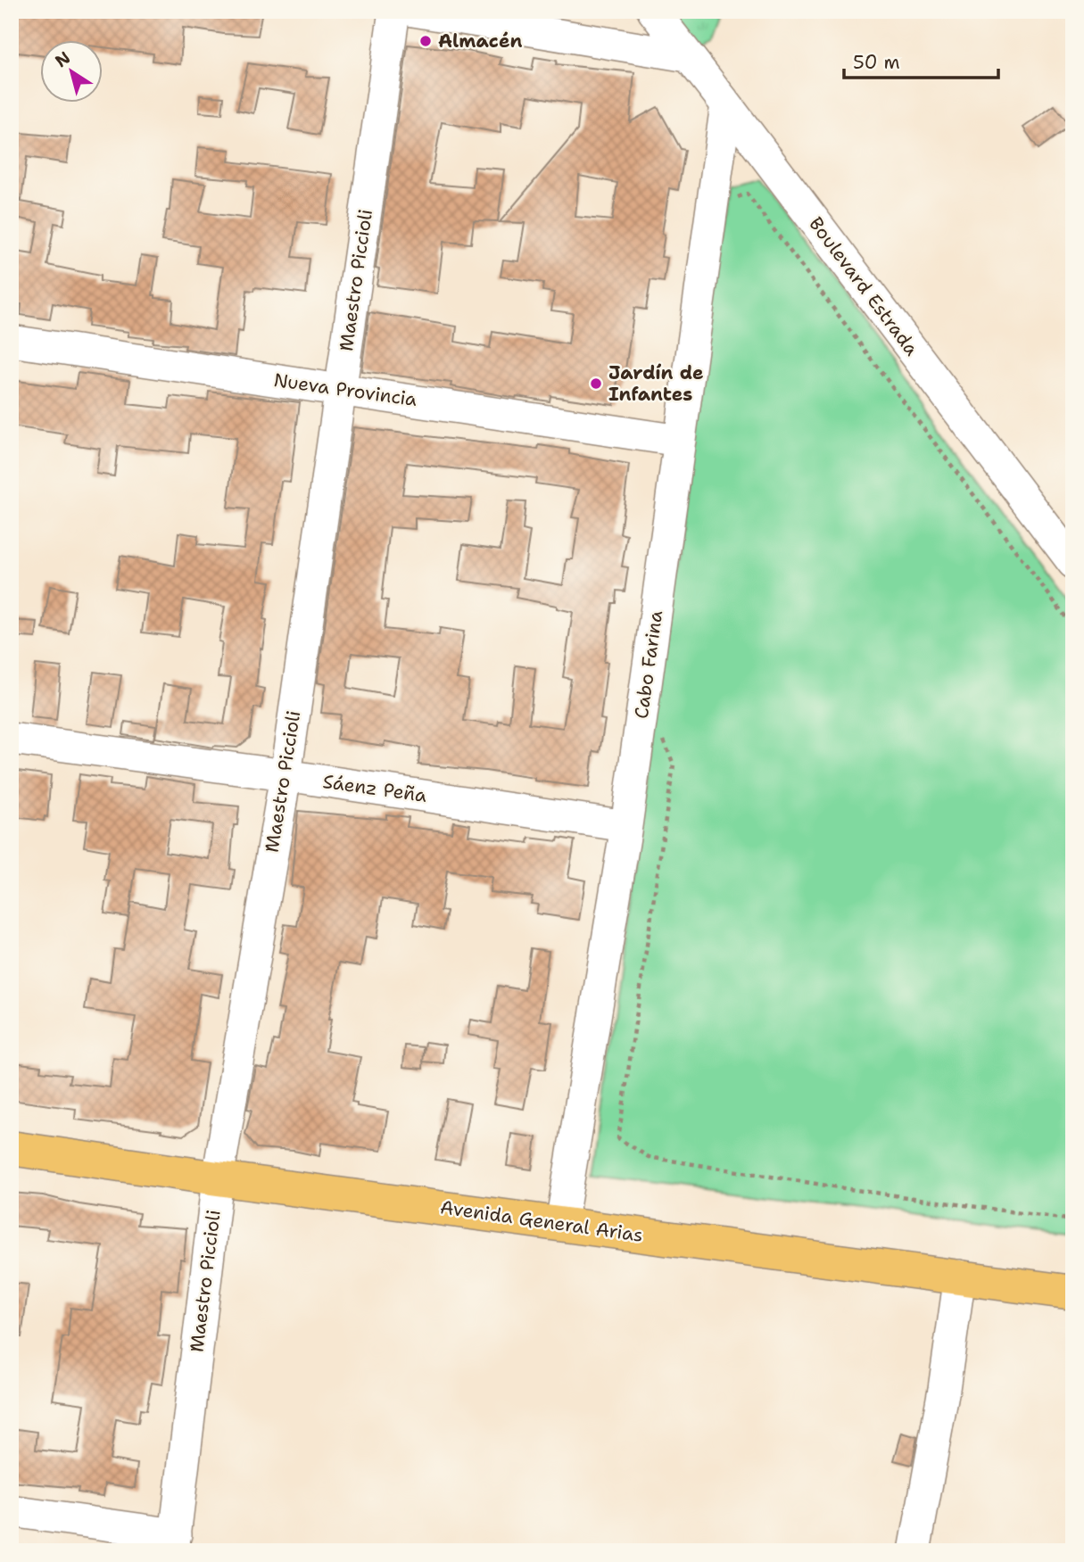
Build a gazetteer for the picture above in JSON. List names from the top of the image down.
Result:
{
  "streets": {
    "main road": ["Avenida General Arias"],
    "street": [
      "Maestro Piccioli",
      "Boulevard Estrada",
      "Nueva Provincia",
      "Cabo Farina",
      "Sáenz Peña"
    ]
  },
  "crossings": [
    ["Maestro Piccioli", "Nueva Provincia"],
    ["Maestro Piccioli", "Sáenz Peña"],
    ["Maestro Piccioli", "Avenida General Arias"],
    ["Boulevard Estrada", "Cabo Farina"],
    ["Nueva Provincia", "Cabo Farina"],
    ["Cabo Farina", "Sáenz Peña"],
    ["Cabo Farina", "Avenida General Arias"]
  ],
  "places": ["Almacén", "Jardín de Infantes"],
  "scale_bar": "50 m",
  "north": "top left"
}
